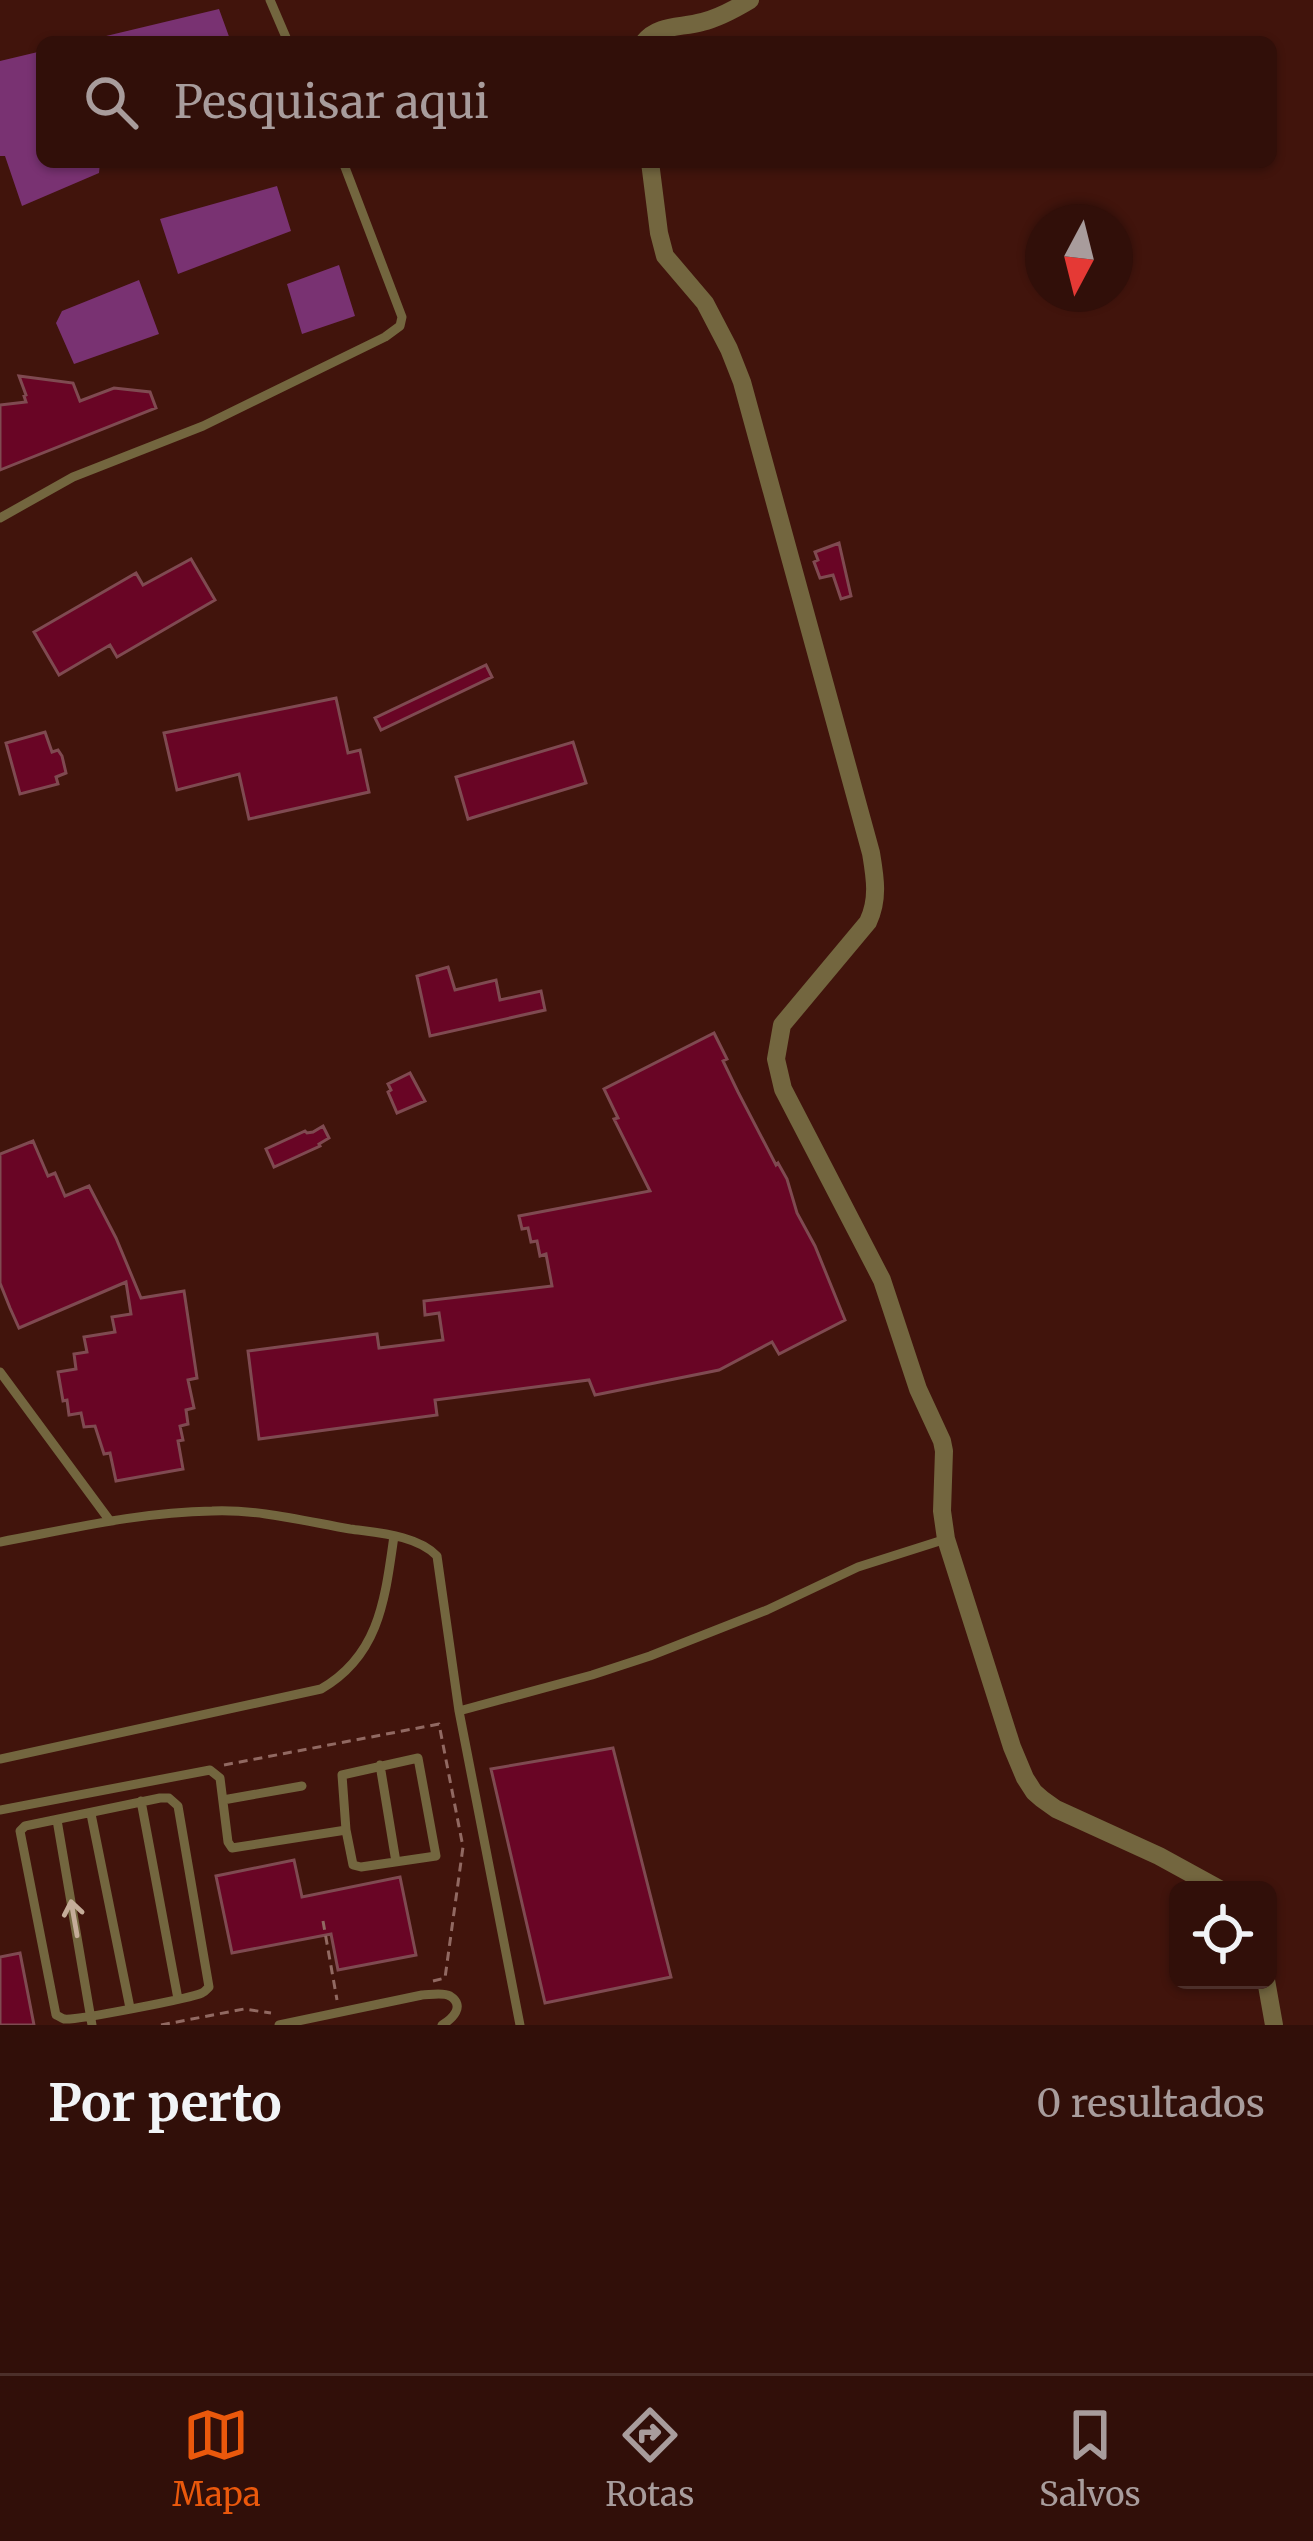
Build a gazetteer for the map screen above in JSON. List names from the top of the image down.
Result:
{
  "north": "bottom",
  "page": {
    "search": "Pesquisar aqui",
    "heading": ["Por perto", "0 resultados"],
    "nav": ["Mapa", "Rotas", "Salvos"]
  }
}
